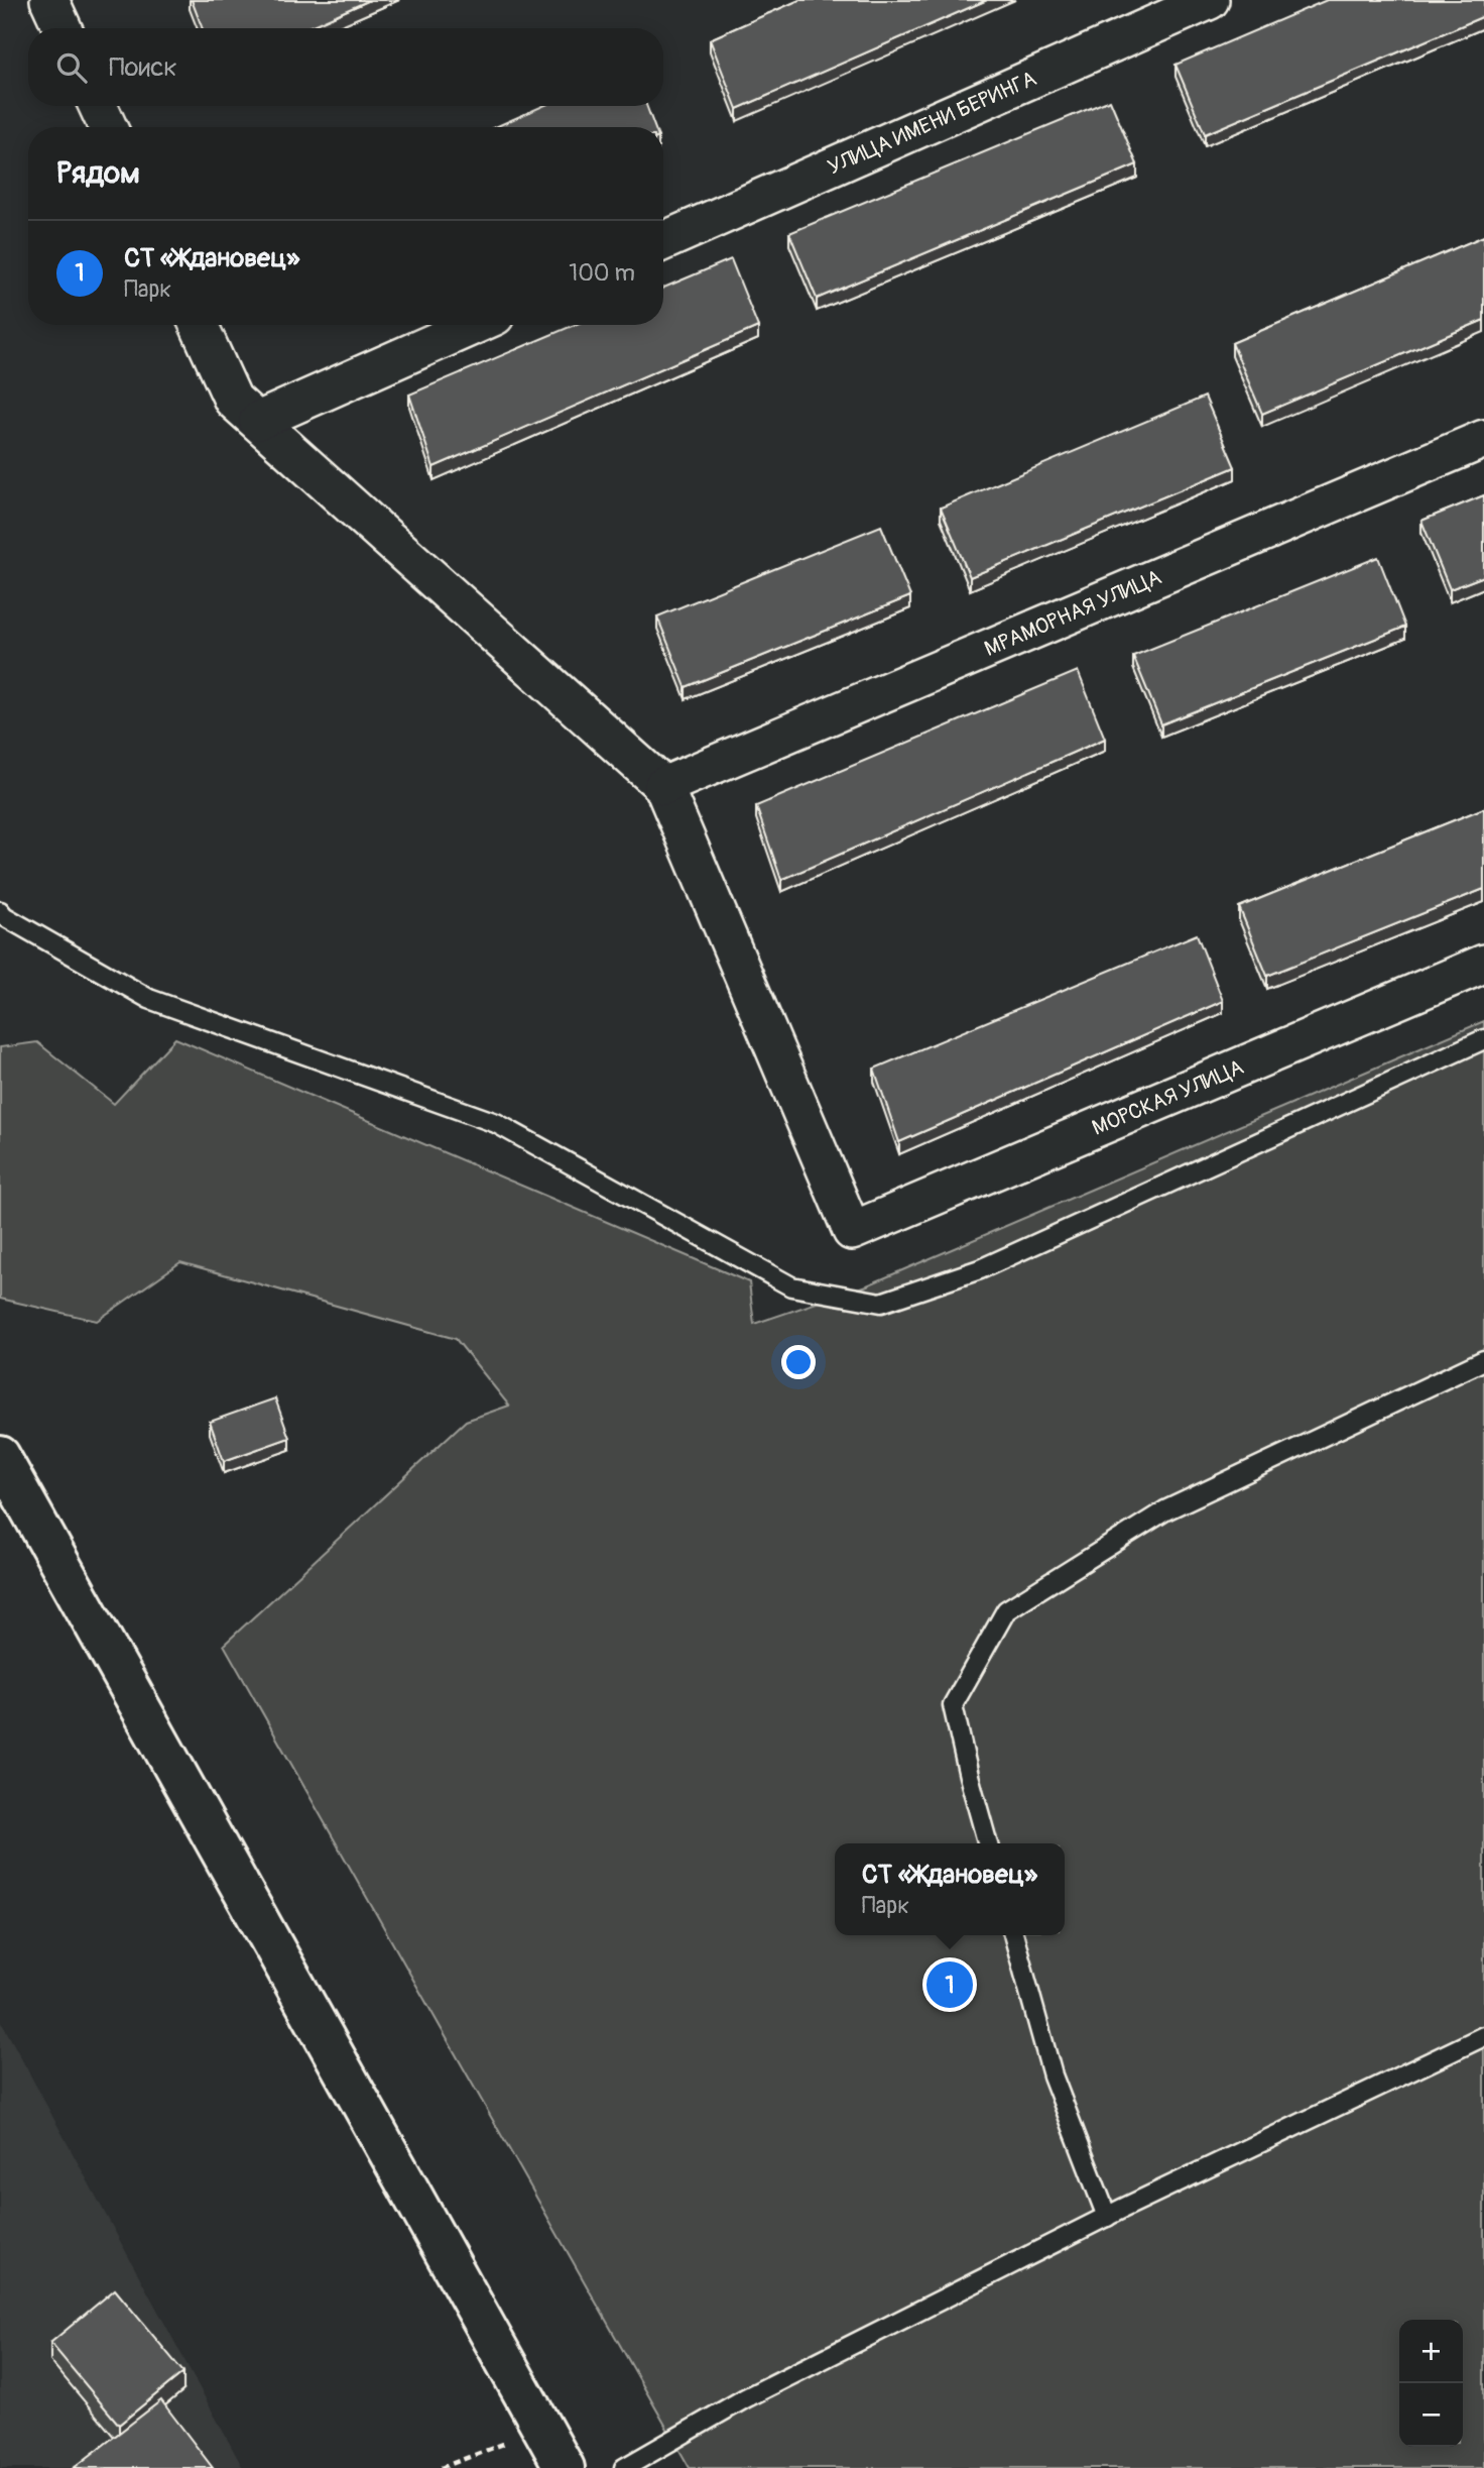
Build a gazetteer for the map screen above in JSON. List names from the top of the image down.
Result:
{
  "streets": {
    "street": ["УЛИЦА ИМЕНИ БЕРИНГА", "МРАМОРНАЯ УЛИЦА", "МОРСКАЯ УЛИЦА"]
  },
  "crossings": [
    ["МРАМОРНАЯ УЛИЦА", "МОРСКАЯ УЛИЦА"]
  ],
  "page": {
    "search": "Поиск",
    "heading": "Рядом",
    "list": [
      {
        "mark": "1",
        "name": "СТ «Ждановец»",
        "note": "Парк",
        "value": "100 m"
      }
    ],
    "popup": ["СТ «Ждановец»", "Парк"],
    "pins": "1",
    "map_buttons": ["+", "−"]
  }
}
